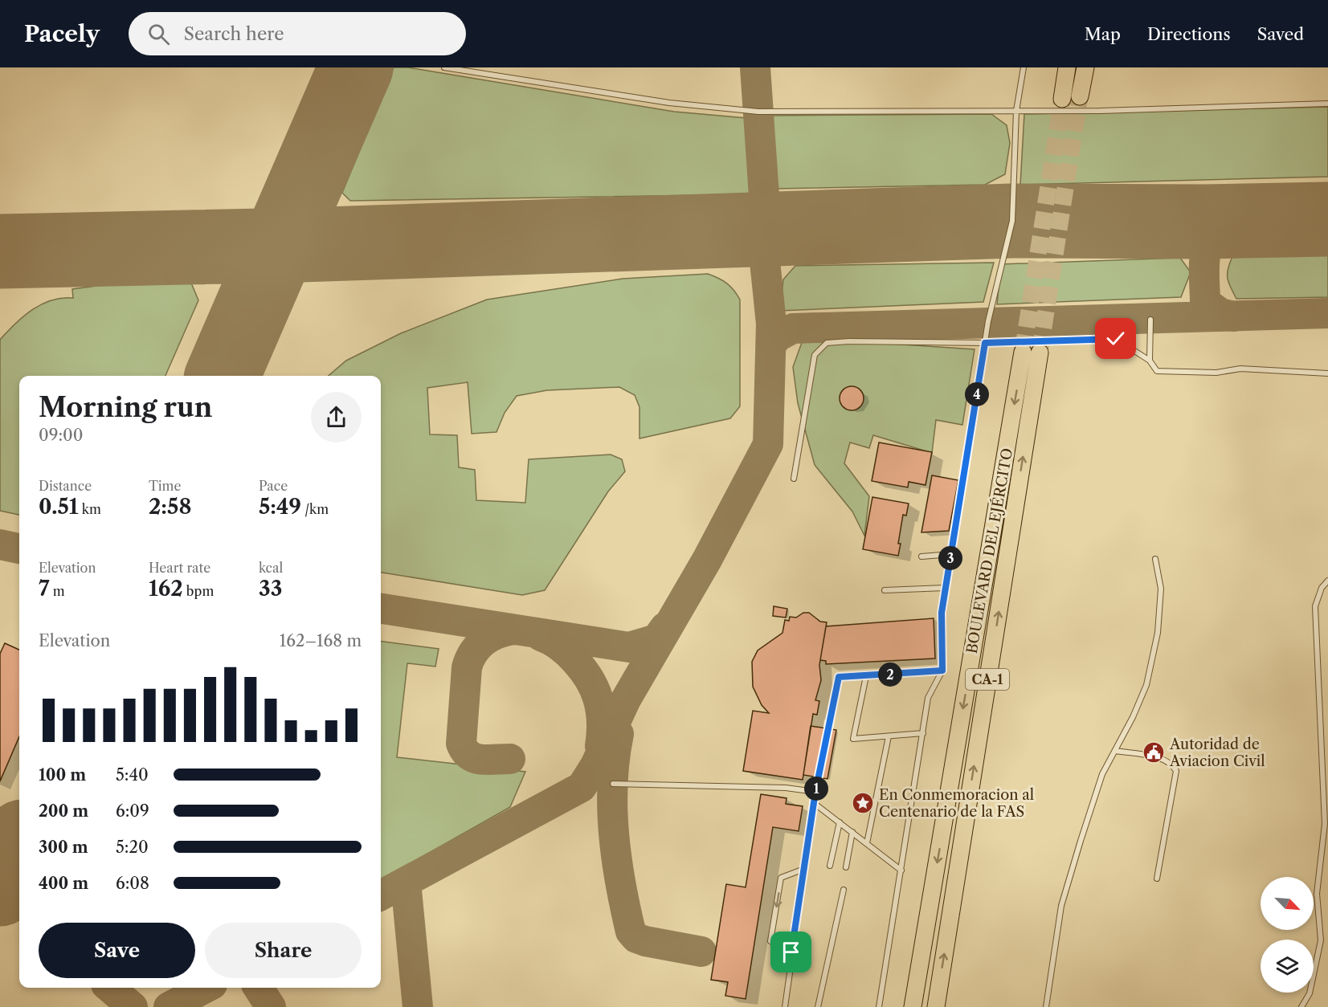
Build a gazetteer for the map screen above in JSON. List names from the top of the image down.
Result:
{
  "streets": {
    "highway": ["BOULEVARD DEL EJÉRCITO", "CA-1"]
  },
  "places": {
    "public building": ["Autoridad de Aviacion Civil"],
    "place": ["En Conmemoracion al Centenario de la FAS"]
  },
  "north": "bottom right",
  "page": {
    "header": "Pacely",
    "search": "Search here",
    "nav": ["Map", "Directions", "Saved"],
    "heading": ["Morning run", "09:00"],
    "pins": [
      "4",
      "3",
      "2",
      "1"
    ],
    "stats": [
      ["Distance", "0.51 km"],
      ["Time", "2:58"],
      ["Pace", "5:49 /km"],
      ["Elevation", "7 m"],
      ["Heart rate", "162 bpm"],
      ["kcal", "33"]
    ],
    "chart": ["Elevation", "162–168 m"],
    "list": [
      {
        "name": "100 m",
        "note": "5:40"
      },
      {
        "name": "200 m",
        "note": "6:09"
      },
      {
        "name": "300 m",
        "note": "5:20"
      },
      {
        "name": "400 m",
        "note": "6:08"
      }
    ],
    "buttons": ["Save", "Share"]
  }
}
